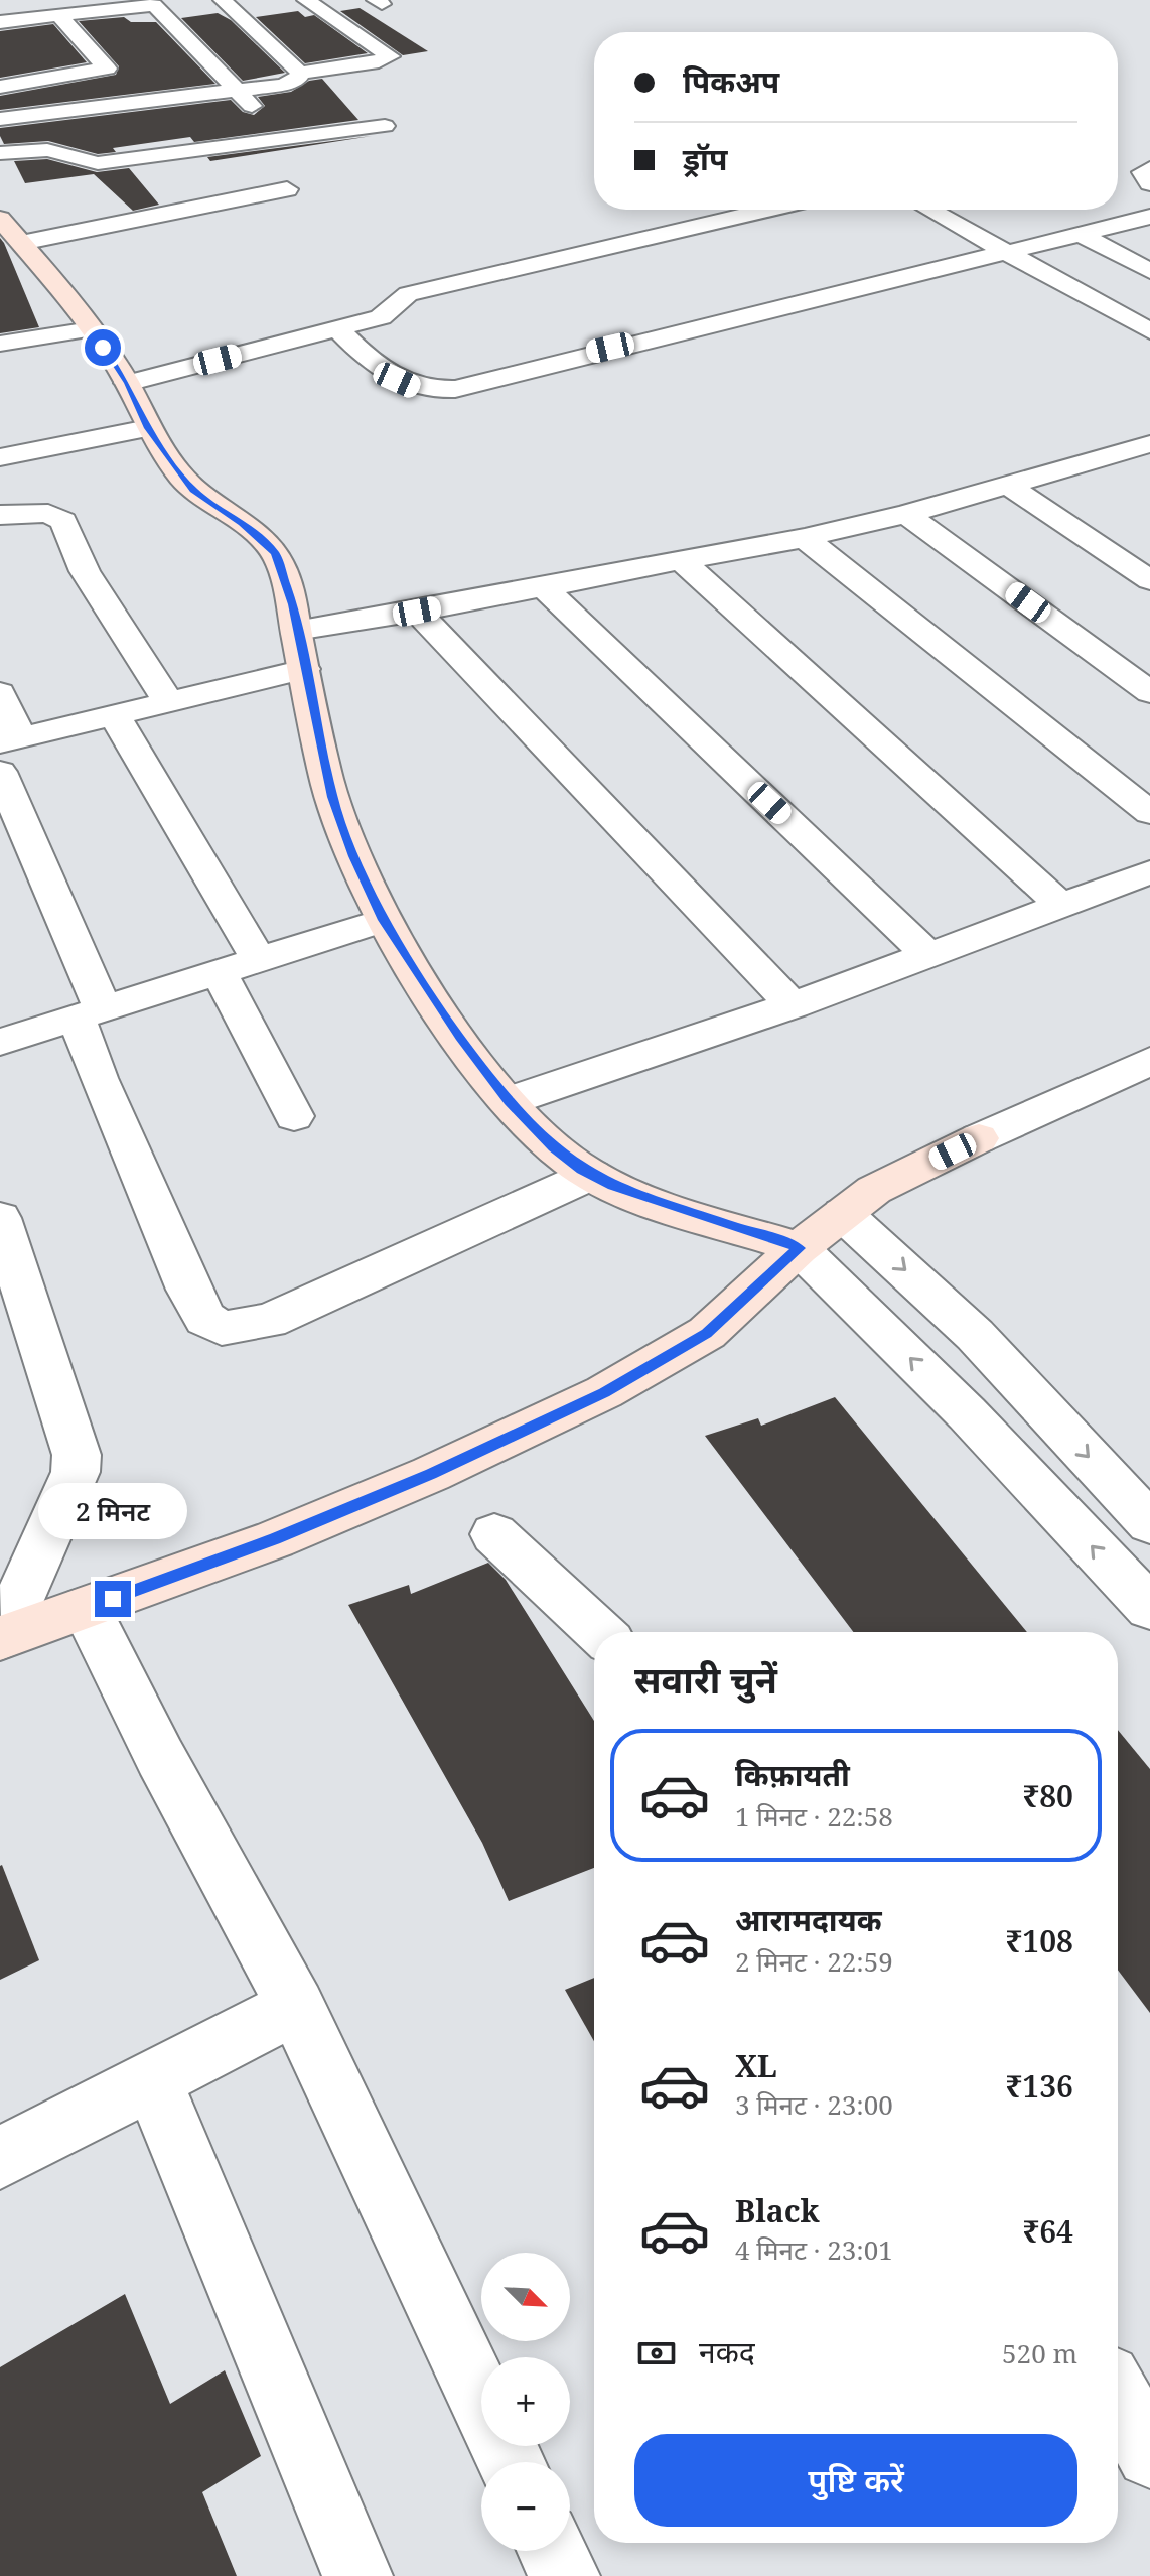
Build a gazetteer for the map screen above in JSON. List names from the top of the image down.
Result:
{
  "north": "bottom right",
  "page": {
    "banner": ["पिकअप", "ड्रॉप"],
    "bubble": "2 मिनट",
    "heading": "सवारी चुनें",
    "list": [
      {
        "name": "किफ़ायती",
        "note": "1 मिनट · 22:58",
        "value": "₹80"
      },
      {
        "name": "आरामदायक",
        "note": "2 मिनट · 22:59",
        "value": "₹108"
      },
      {
        "name": "XL",
        "note": "3 मिनट · 23:00",
        "value": "₹136"
      },
      {
        "name": "Black",
        "note": "4 मिनट · 23:01",
        "value": "₹64"
      }
    ],
    "map_buttons": ["+", "−"],
    "pay": ["नकद", "520 m"],
    "buttons": "पुष्टि करें"
  }
}
